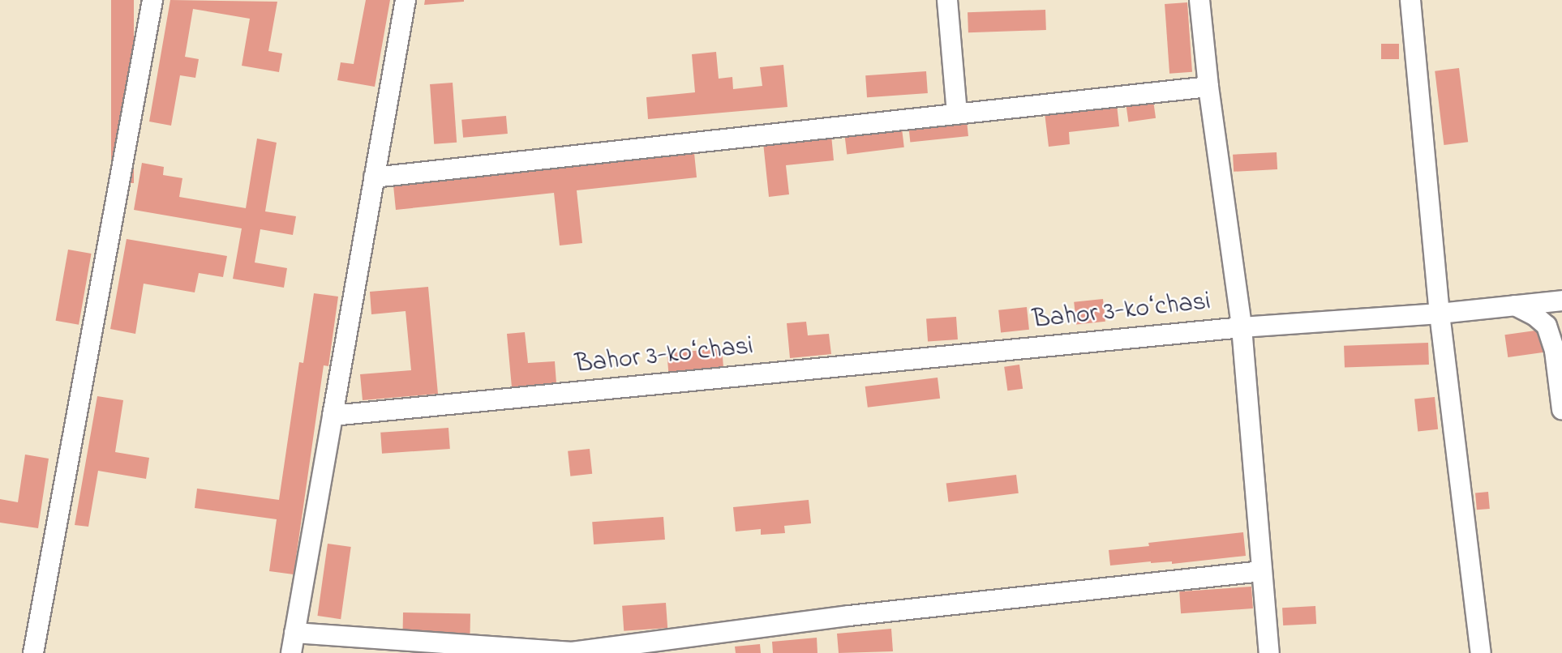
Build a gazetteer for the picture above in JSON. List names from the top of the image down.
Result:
{
  "streets": {
    "street": ["Bahor 3-koʻchasi"]
  }
}
